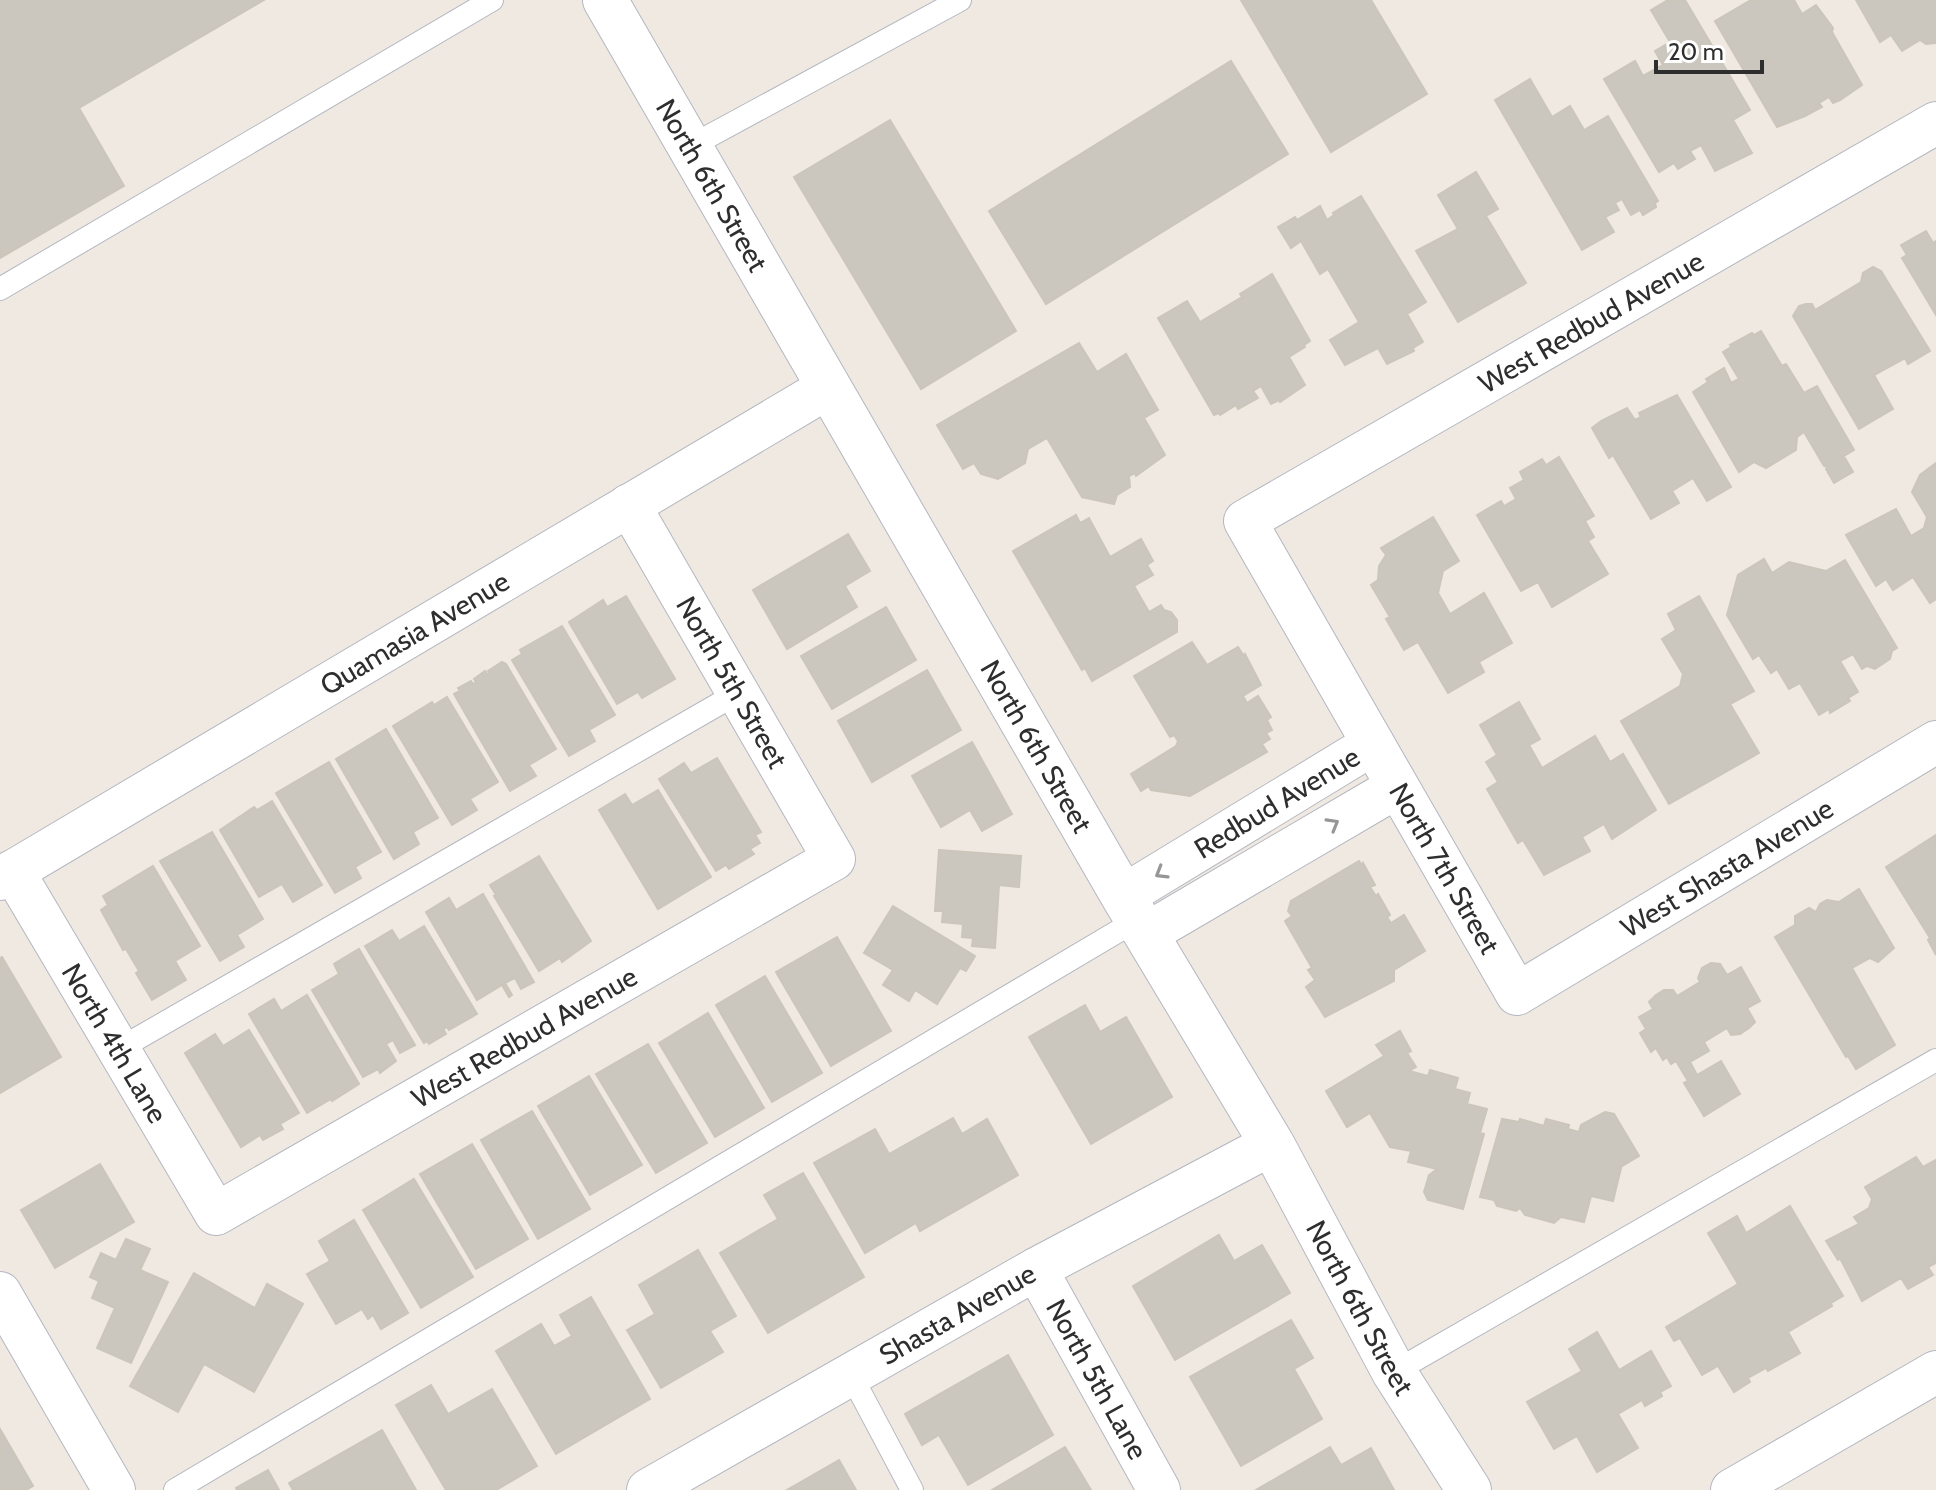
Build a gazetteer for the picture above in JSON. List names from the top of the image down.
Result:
{
  "streets": {
    "street": [
      "North 6th Street",
      "West Redbud Avenue",
      "Quamasia Avenue",
      "North 5th Street",
      "Redbud Avenue",
      "West Shasta Avenue",
      "North 7th Street",
      "North 4th Lane",
      "Shasta Avenue",
      "North 5th Lane"
    ]
  },
  "crossings": [
    ["North 6th Street", "Quamasia Avenue"],
    ["North 6th Street", "Redbud Avenue"],
    ["North 6th Street", "Shasta Avenue"],
    ["West Redbud Avenue", "North 5th Street"],
    ["West Redbud Avenue", "Redbud Avenue"],
    ["West Redbud Avenue", "North 4th Lane"],
    ["Quamasia Avenue", "North 5th Street"],
    ["Quamasia Avenue", "North 4th Lane"],
    ["Redbud Avenue", "North 7th Street"],
    ["West Shasta Avenue", "North 7th Street"],
    ["Shasta Avenue", "North 5th Lane"]
  ],
  "scale_bar": "20 m"
}
